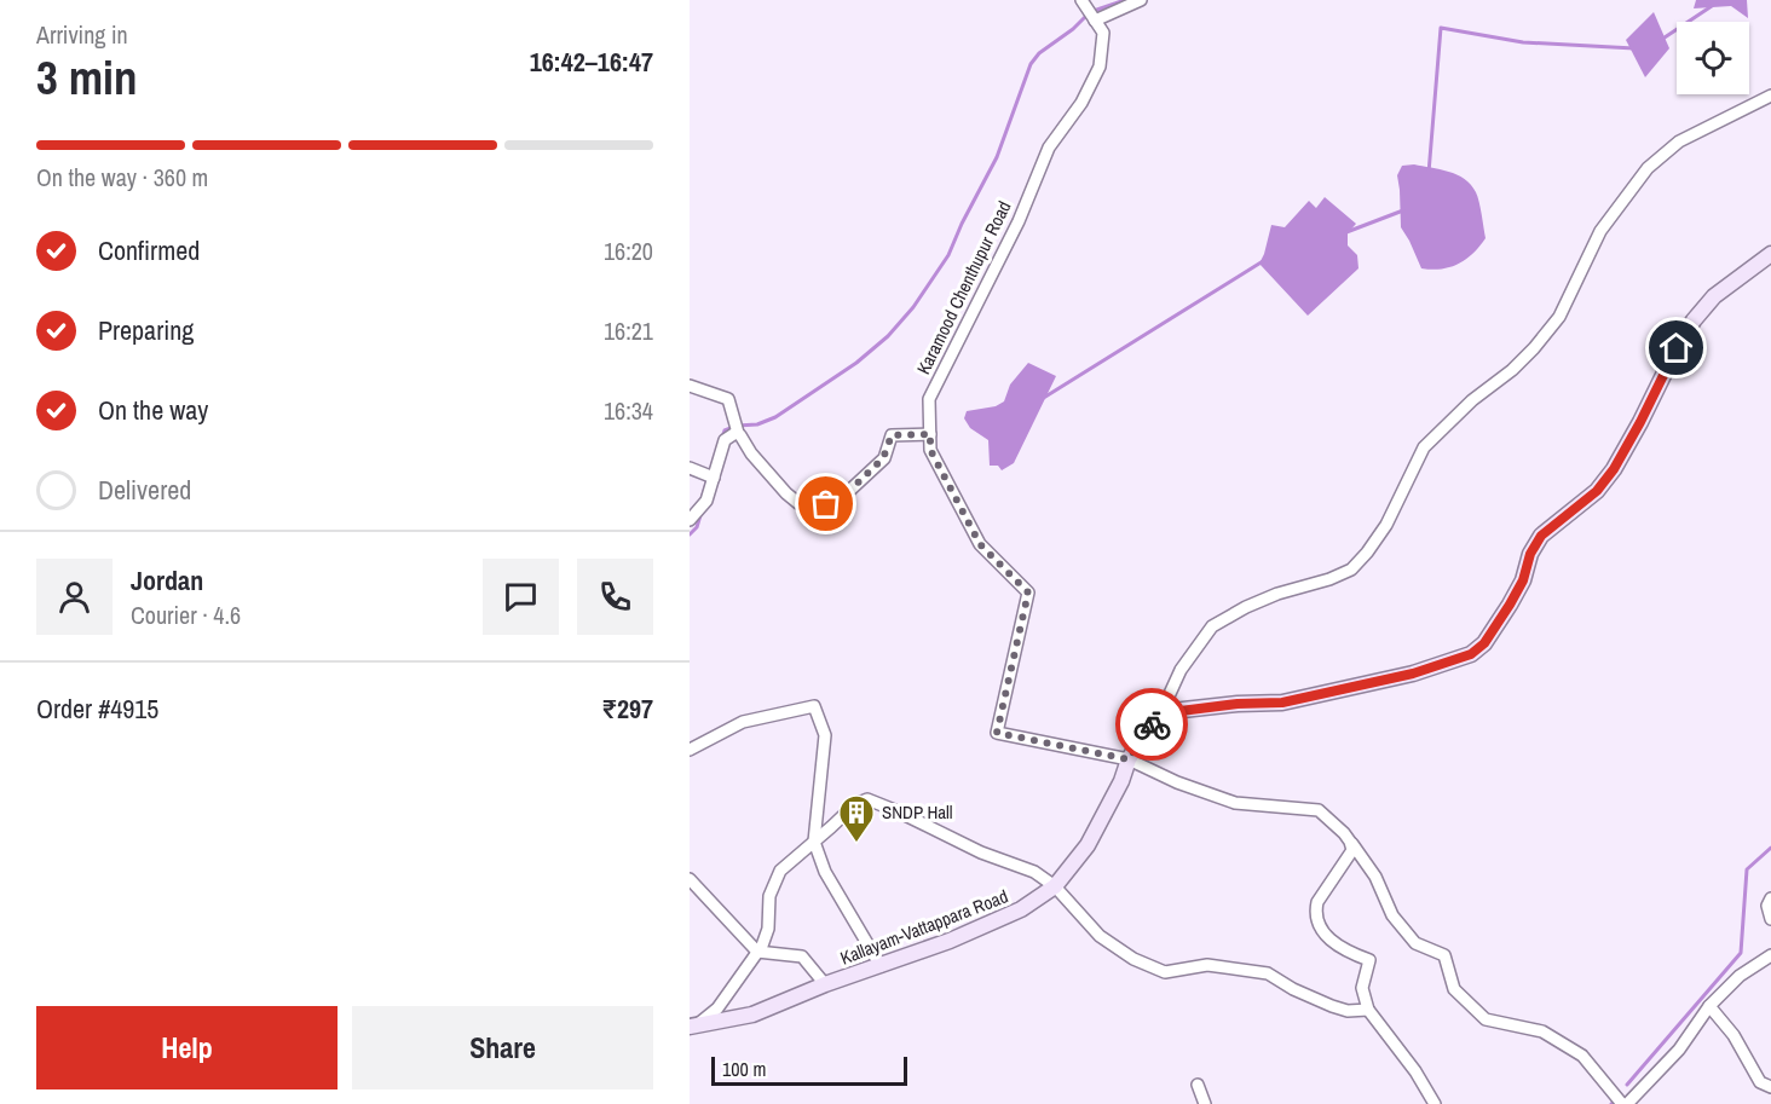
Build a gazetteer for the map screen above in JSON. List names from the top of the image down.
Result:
{
  "streets": {
    "street": ["Karamood Chenthupur Road", "Kallayam-Vattappara Road"]
  },
  "crossings": [
    ["Karamood Chenthupur Road", "Kallayam-Vattappara Road"]
  ],
  "places": {
    "building": ["SNDP Hall"]
  },
  "scale_bar": "100 m",
  "page": {
    "heading": ["3 min", "Arriving in", "16:42–16:47"],
    "panel": [
      "Jordan",
      "Courier · 4.6",
      "Order #4915",
      "₹297"
    ],
    "bar": "On the way · 360 m",
    "list": [
      ["Confirmed", "16:20"],
      ["Preparing", "16:21"],
      ["On the way", "16:34"],
      "Delivered"
    ],
    "buttons": ["Help", "Share"],
    "scale": "100 m"
  }
}
